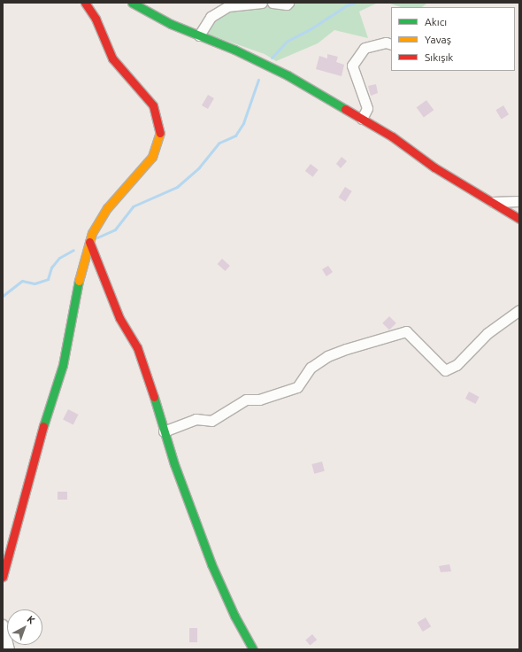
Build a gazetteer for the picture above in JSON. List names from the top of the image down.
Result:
{
  "legend": ["Akıcı", "Yavaş", "Sıkışık"],
  "north": "top right"
}
